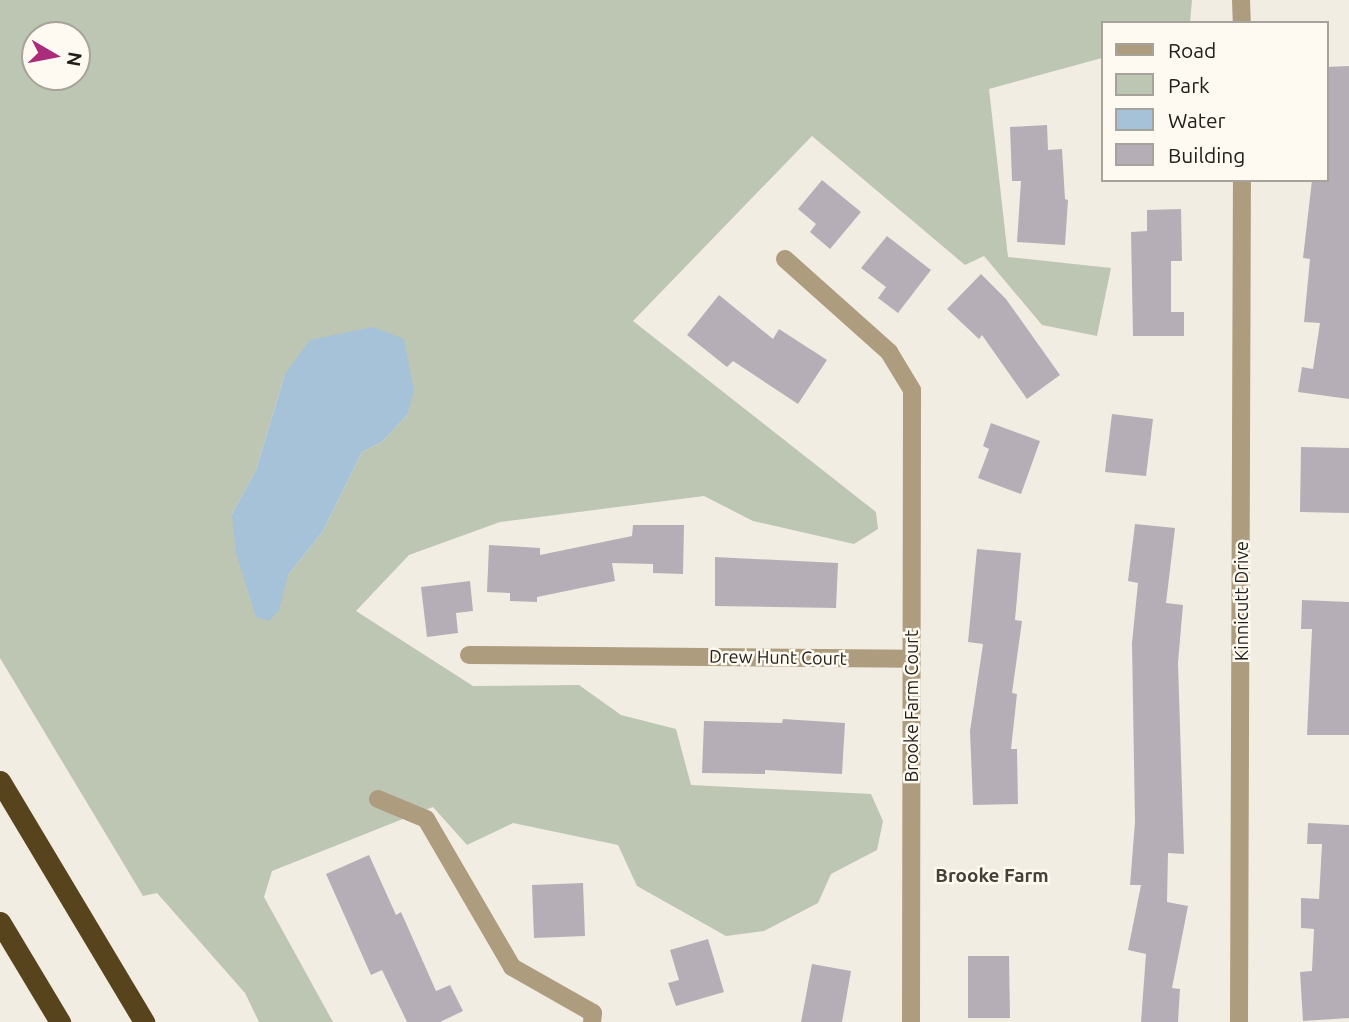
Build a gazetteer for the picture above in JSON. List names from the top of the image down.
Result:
{
  "streets": {
    "street": ["Kinnicutt Drive", "Drew Hunt Court", "Brooke Farm Court"]
  },
  "crossings": [
    ["Drew Hunt Court", "Brooke Farm Court"]
  ],
  "districts": ["Brooke Farm"],
  "legend": [
    "Road",
    "Park",
    "Water",
    "Building"
  ],
  "north": "right"
}
